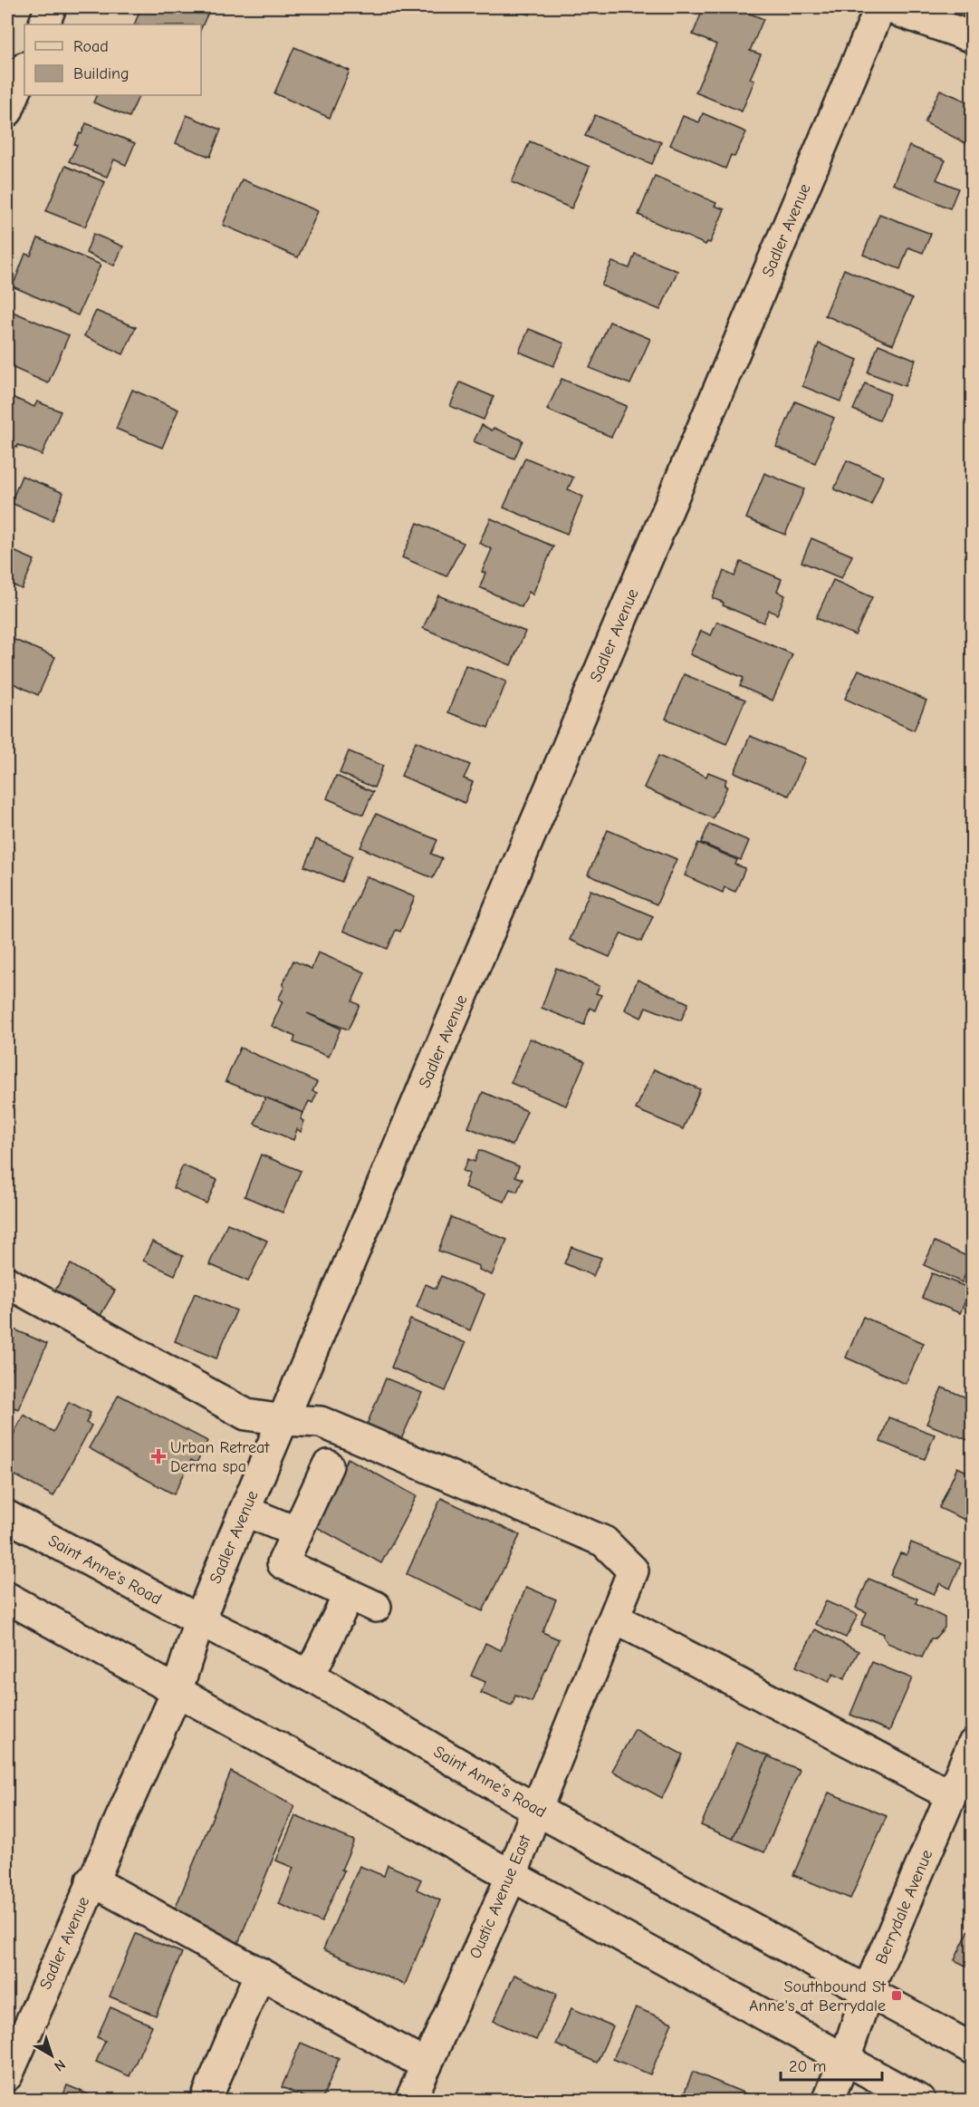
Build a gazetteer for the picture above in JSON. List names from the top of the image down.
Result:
{
  "streets": {
    "street": [
      "Sadler Avenue",
      "Saint Anne's Road",
      "Oustic Avenue East",
      "Berrydale Avenue"
    ]
  },
  "crossings": [
    ["Sadler Avenue", "Saint Anne's Road"],
    ["Sadler Avenue", "Oustic Avenue East"],
    ["Saint Anne's Road", "Oustic Avenue East"],
    ["Saint Anne's Road", "Berrydale Avenue"]
  ],
  "places": {
    "health": ["Urban Retreat Derma spa"],
    "transit": ["Southbound St Anne's at Berrydale"]
  },
  "legend": ["Road", "Building"],
  "scale_bar": "20 m",
  "north": "bottom right"
}
